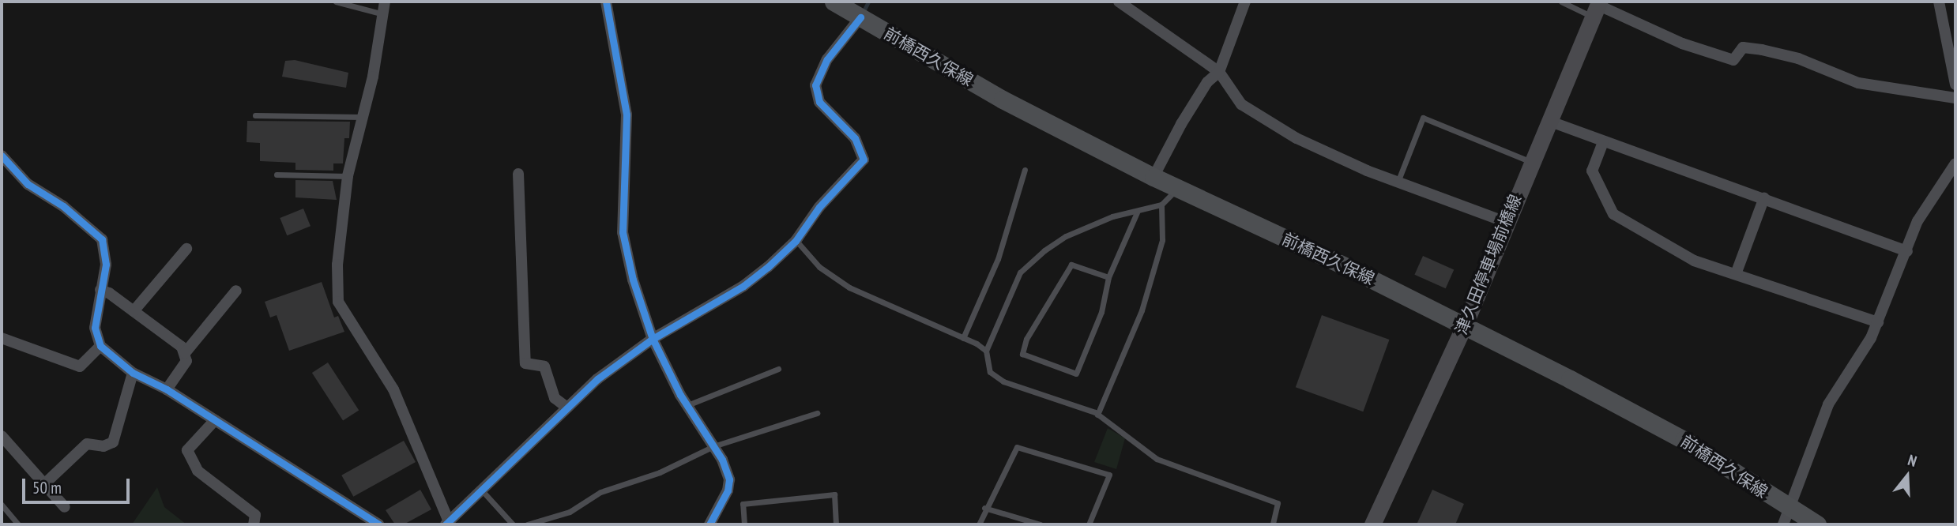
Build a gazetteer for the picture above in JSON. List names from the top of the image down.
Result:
{
  "streets": {
    "main road": ["前橋西久保線", "津久田停車場前橋線"]
  },
  "crossings": [
    ["前橋西久保線", "津久田停車場前橋線"]
  ],
  "scale_bar": "50 m",
  "north": "top"
}
